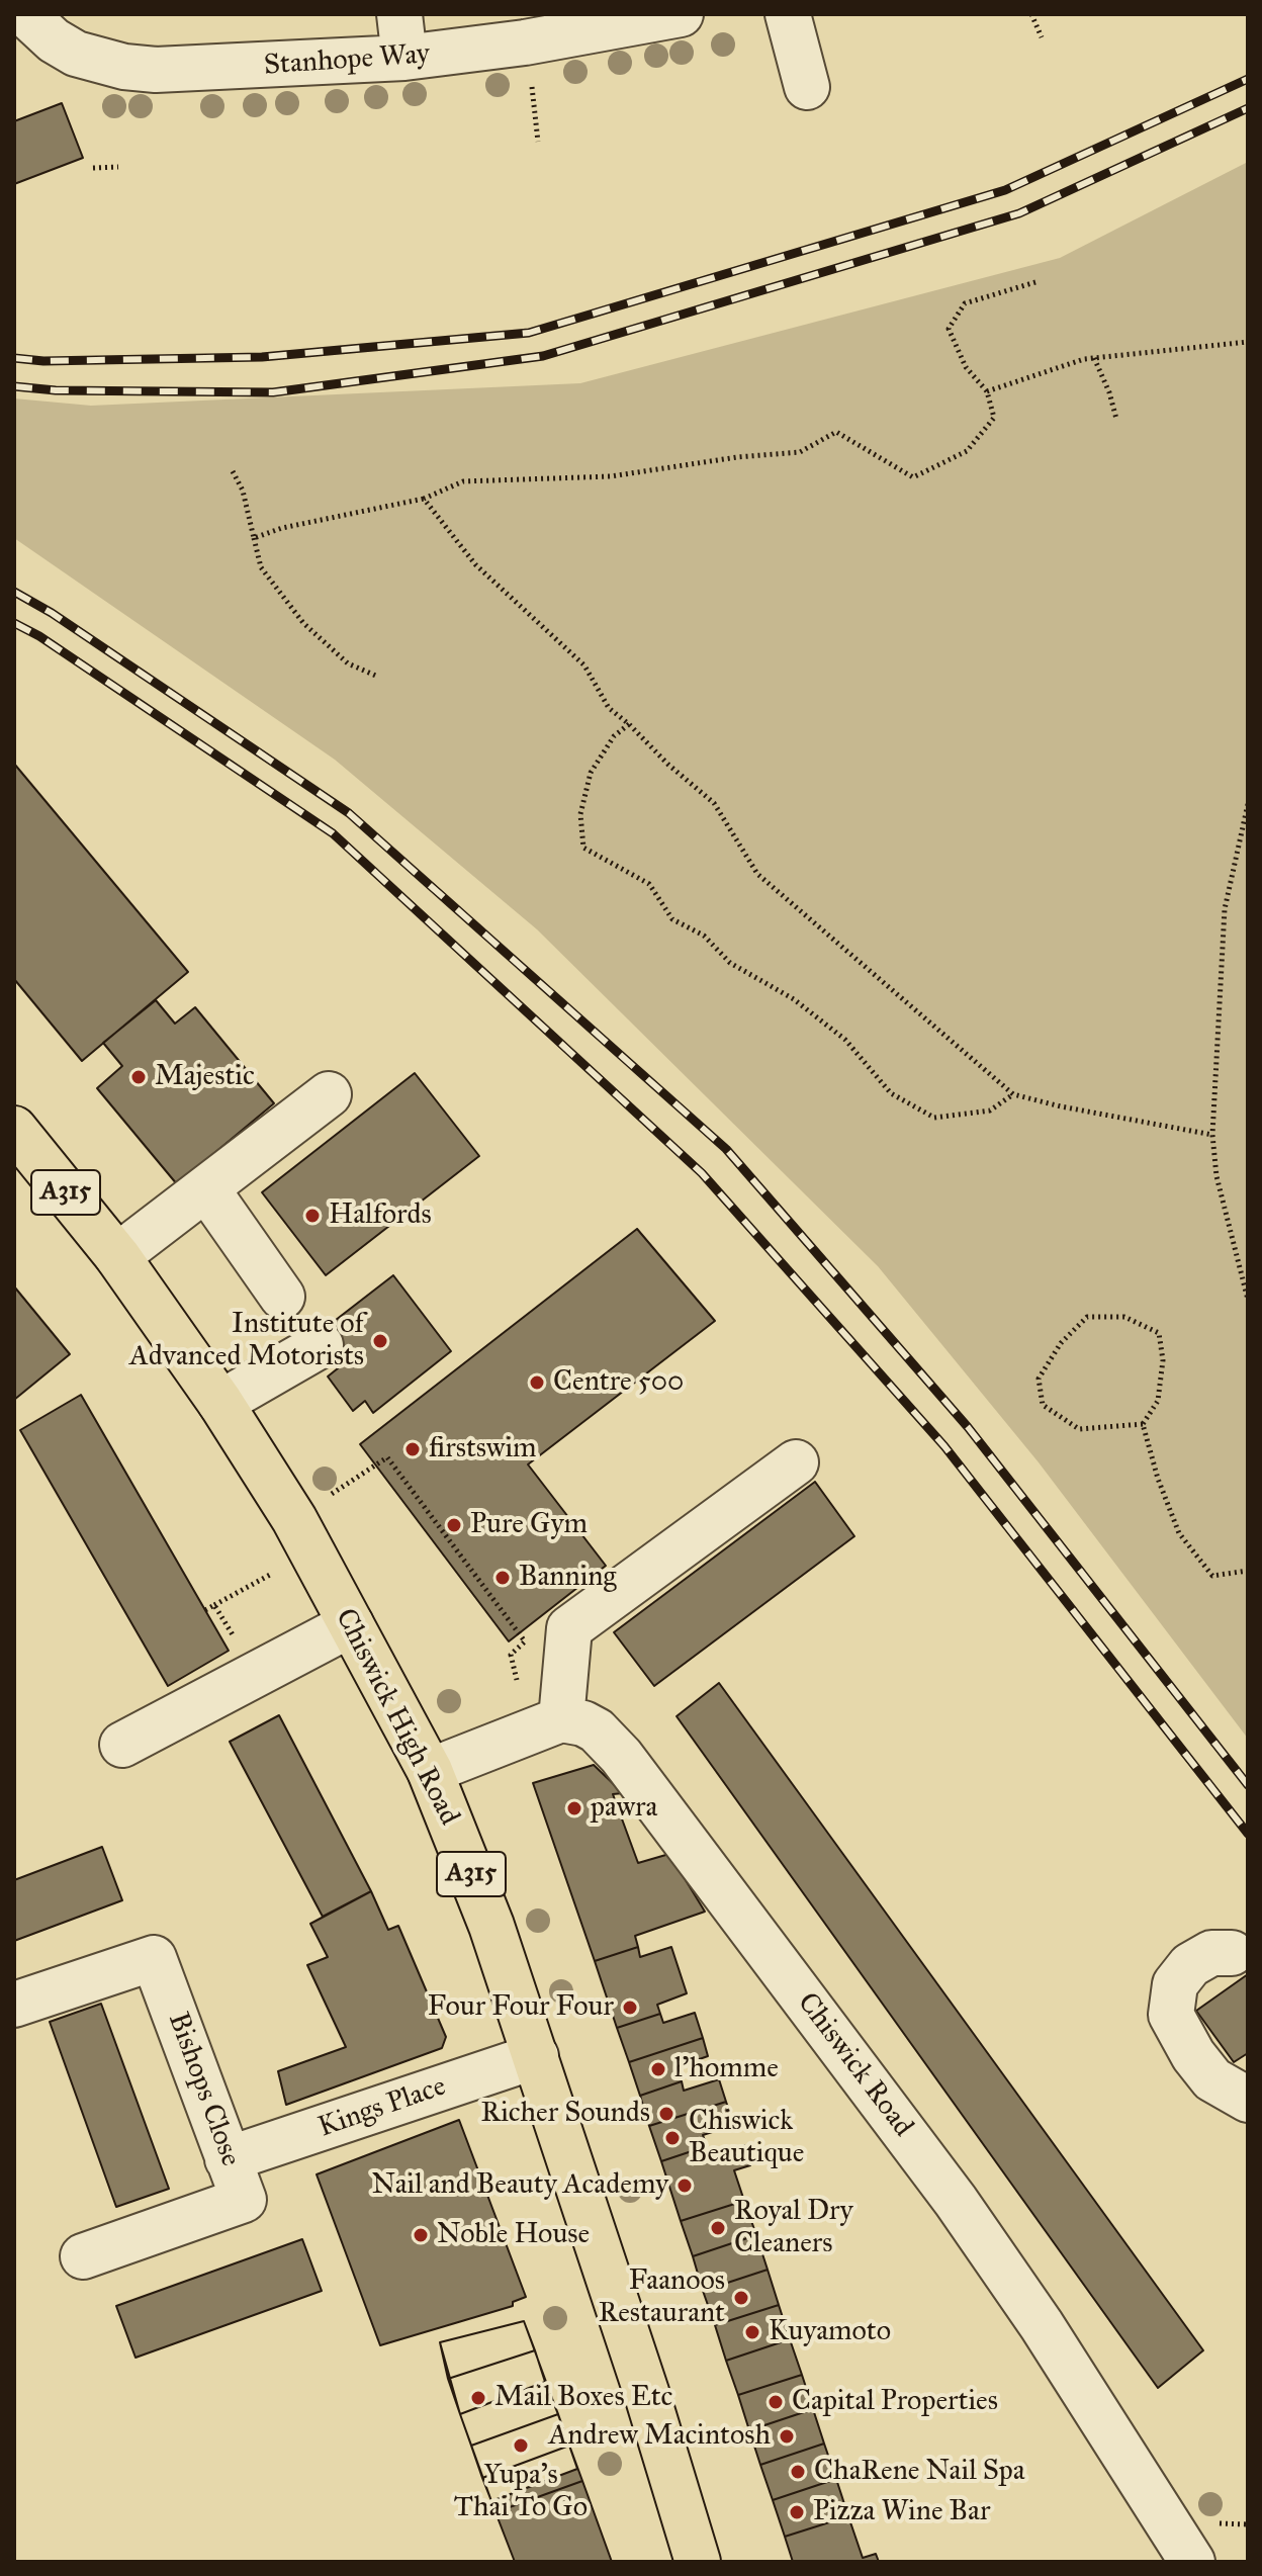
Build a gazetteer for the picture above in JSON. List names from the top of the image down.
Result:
{
  "streets": {
    "main road": ["A315", "Chiswick High Road"],
    "street": [
      "Stanhope Way",
      "Chiswick Road",
      "Bishops Close",
      "Kings Place"
    ]
  },
  "crossings": [
    ["Chiswick High Road", "Kings Place"],
    ["Bishops Close", "Kings Place"]
  ],
  "places": [
    "Majestic",
    "Halfords",
    "Institute of Advanced Motorists",
    "Centre 500",
    "firstswim",
    "Pure Gym",
    "Banning",
    "pawra",
    "Four Four Four",
    "l'homme",
    "Richer Sounds",
    "Chiswick Beautique",
    "Nail and Beauty Academy",
    "Royal Dry Cleaners",
    "Noble House",
    "Faanoos Restaurant",
    "Kuyamoto",
    "Mail Boxes Etc",
    "Capital Properties",
    "Andrew Macintosh",
    "Yupa's Thai To Go",
    "ChaRene Nail Spa",
    "Pizza Wine Bar"
  ]
}
